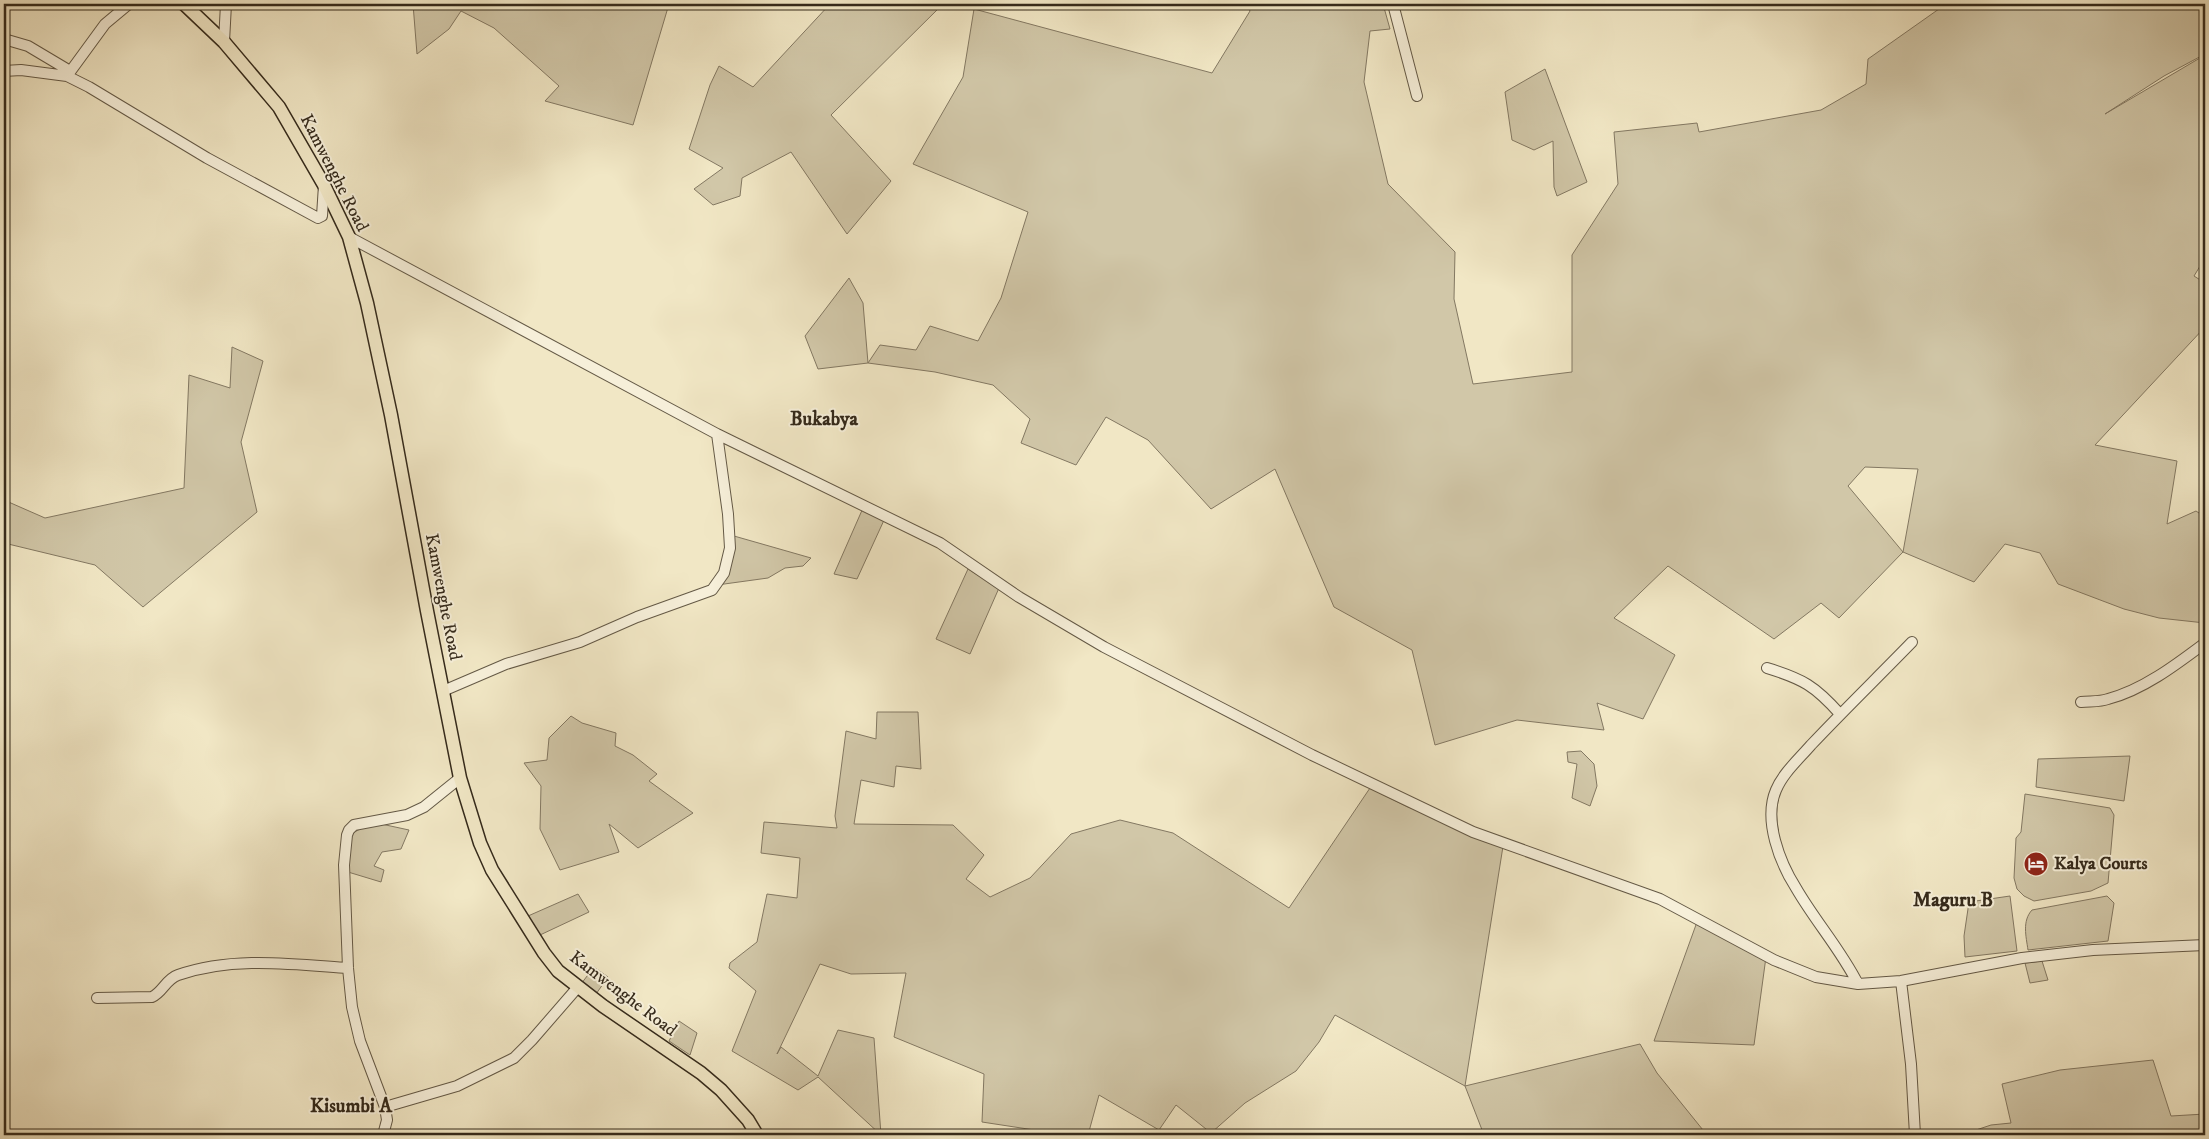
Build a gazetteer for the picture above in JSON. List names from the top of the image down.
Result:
{
  "streets": {
    "main road": ["Kamwenghe Road"]
  },
  "districts": ["Bukabya", "Maguru B", "Kisumbi A"],
  "places": {
    "hotel": ["Kalya Courts"]
  }
}
